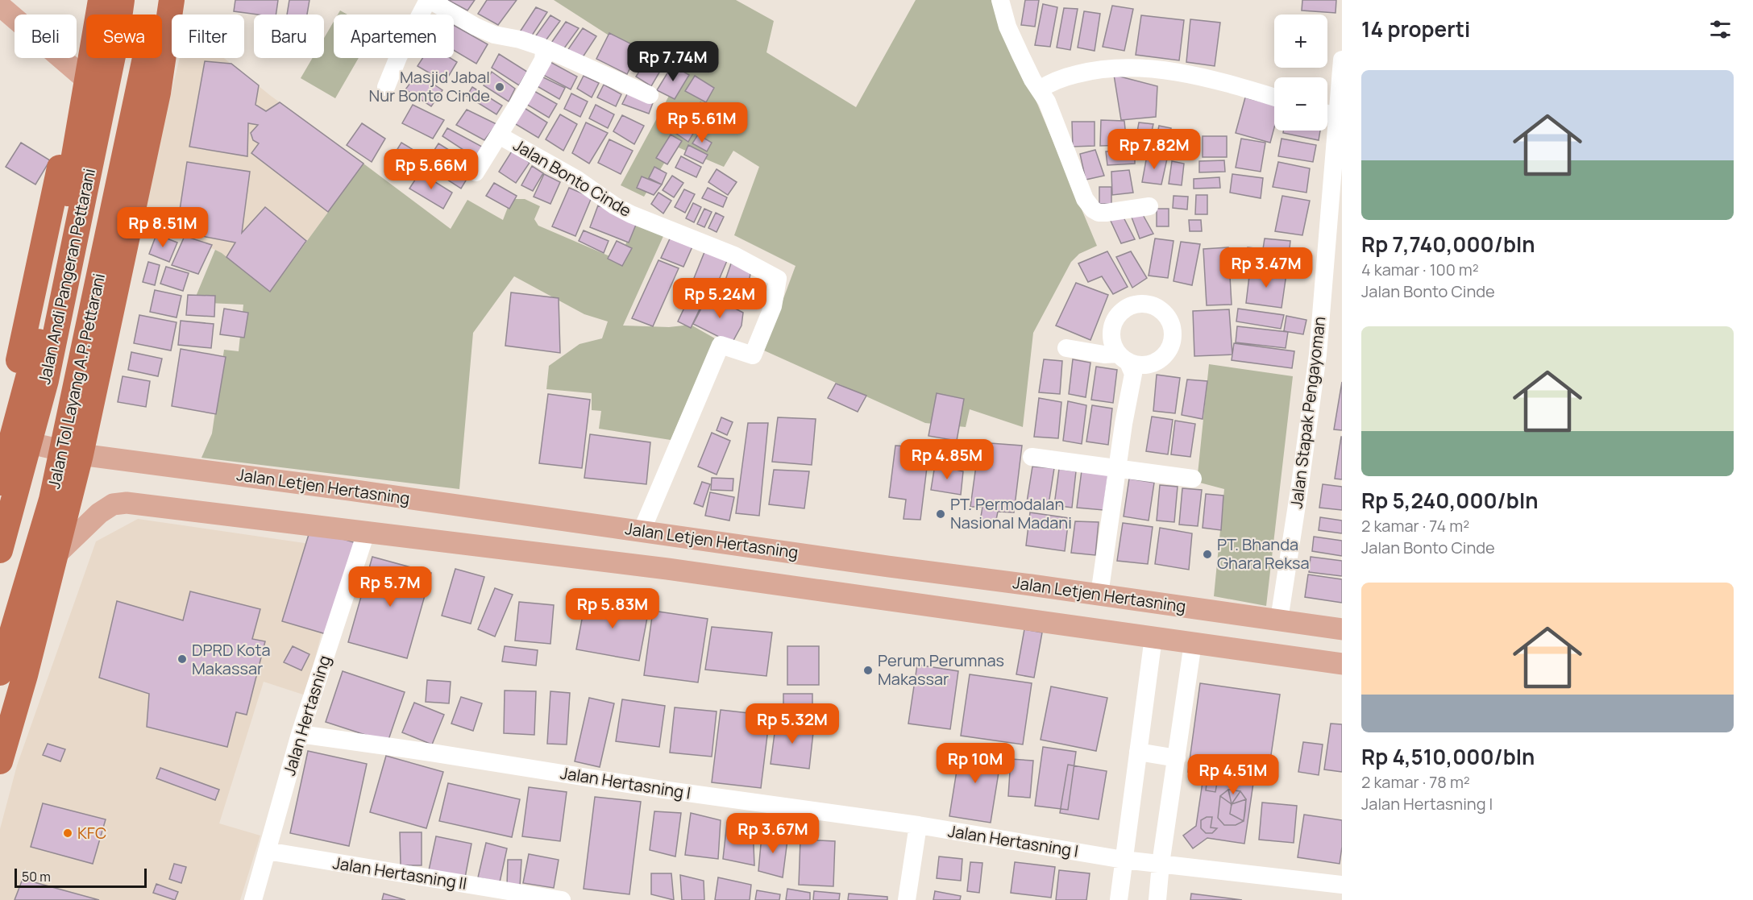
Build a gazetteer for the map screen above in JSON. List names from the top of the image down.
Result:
{
  "streets": {
    "highway": ["Jalan Andi Pangeran Pettarani", "Jalan Tol Layang A.P. Pettarani"],
    "main road": ["Jalan Letjen Hertasning"],
    "street": [
      "Jalan Bonto Cinde",
      "Jalan Stapak Pengayoman",
      "Jalan Hertasning",
      "Jalan Hertasning I",
      "Jalan Hertasning II"
    ]
  },
  "crossings": [
    ["Jalan Bonto Cinde", "Jalan Letjen Hertasning"],
    ["Jalan Andi Pangeran Pettarani", "Jalan Letjen Hertasning"],
    ["Jalan Stapak Pengayoman", "Jalan Letjen Hertasning"],
    ["Jalan Hertasning", "Jalan Hertasning I"],
    ["Jalan Hertasning", "Jalan Hertasning II"]
  ],
  "places": [
    "Masjid Jabal Nur Bonto Cinde",
    "PT. Permodalan Nasional Madani",
    "PT. Bhanda Ghara Reksa",
    "DPRD Kota Makassar",
    "Perum Perumnas Makassar",
    "KFC"
  ],
  "scale_bar": "50 m",
  "page": {
    "heading": "14 properti",
    "map_buttons": ["+", "−"],
    "chip": [
      "Beli",
      "Sewa",
      "Filter",
      "Baru",
      "Apartemen"
    ],
    "price": [
      "Rp 7.74M",
      "Rp 5.61M",
      "Rp 7.82M",
      "Rp 5.66M",
      "Rp 8.51M",
      "Rp 3.47M",
      "Rp 5.24M",
      "Rp 4.85M",
      "Rp 5.7M",
      "Rp 5.83M",
      "Rp 5.32M",
      "Rp 10M",
      "Rp 4.51M",
      "Rp 3.67M"
    ],
    "list": [
      {
        "name": "Rp 7,740,000/bln",
        "note": "4 kamar · 100 m² · Jalan Bonto Cinde"
      },
      {
        "name": "Rp 5,240,000/bln",
        "note": "2 kamar · 74 m² · Jalan Bonto Cinde"
      },
      {
        "name": "Rp 4,510,000/bln",
        "note": "2 kamar · 78 m² · Jalan Hertasning I"
      }
    ],
    "scale": "50 m"
  }
}
